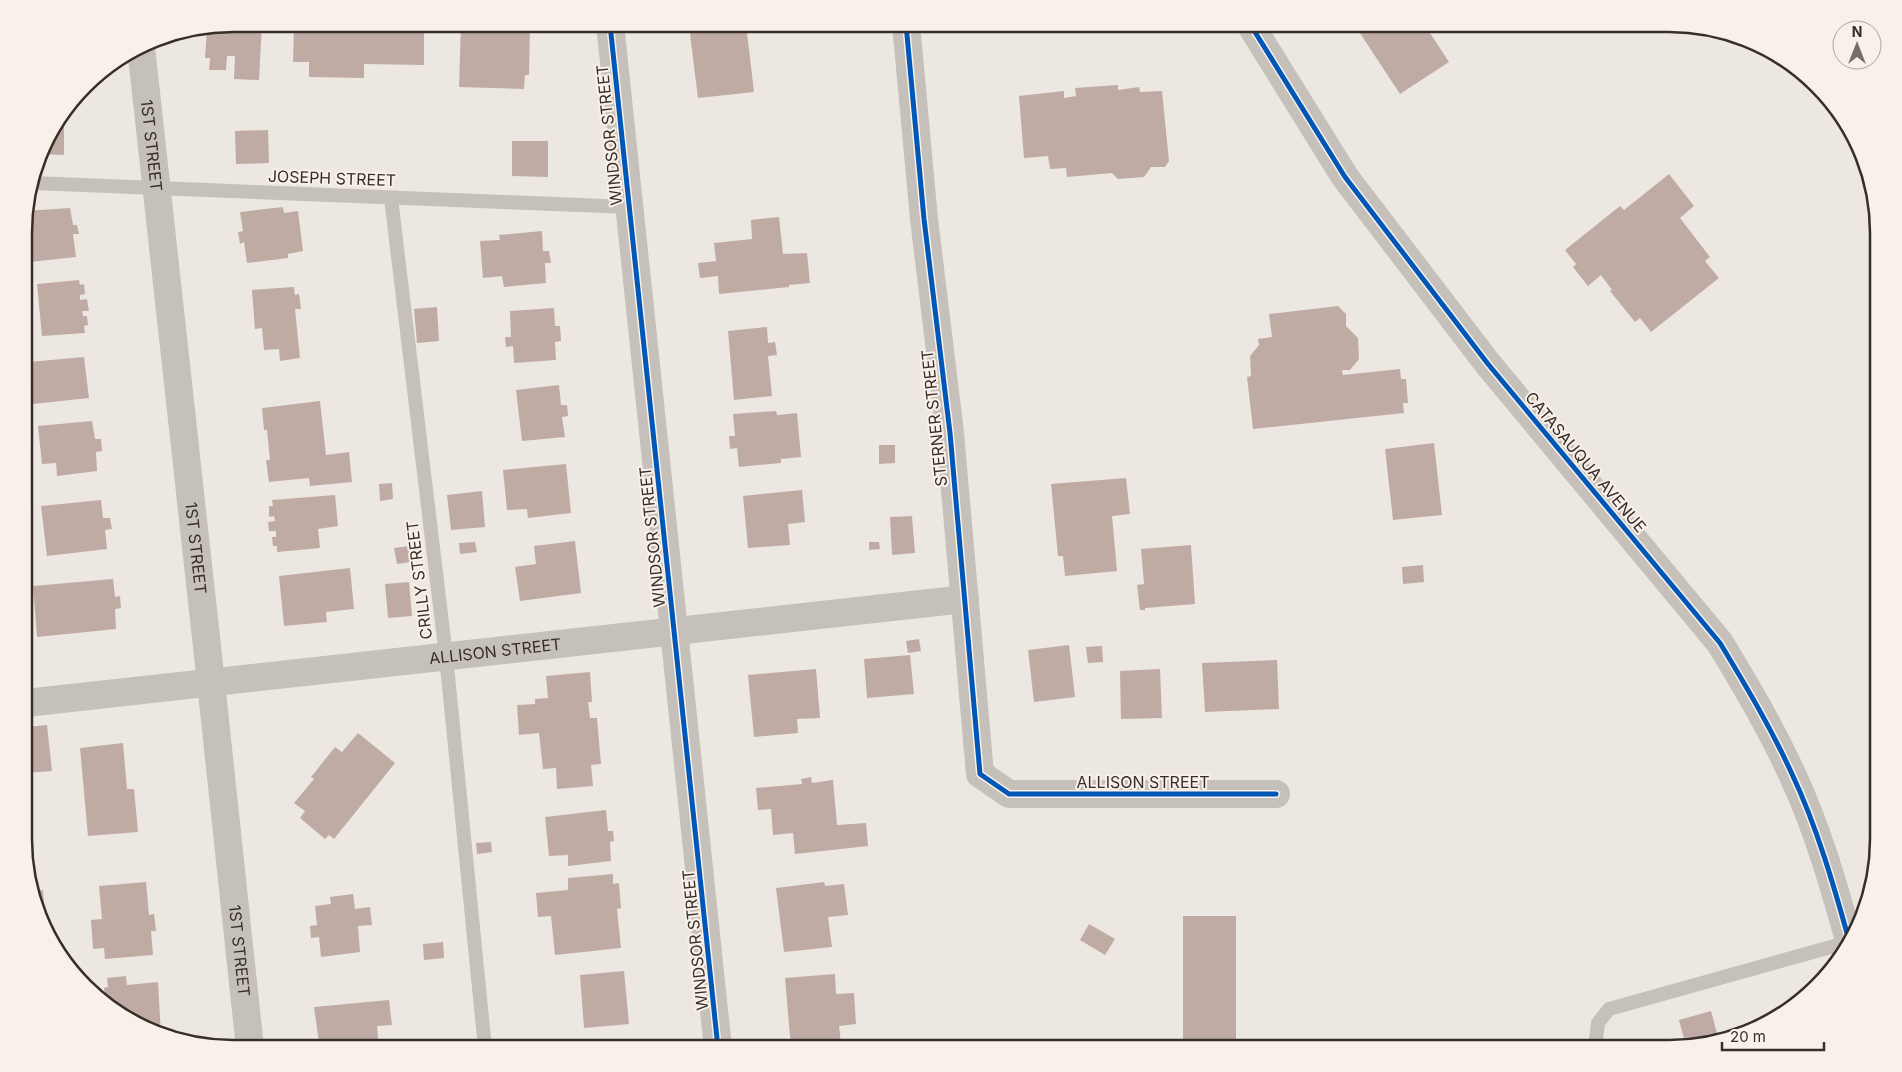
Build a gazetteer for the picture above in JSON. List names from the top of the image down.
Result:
{
  "streets": {
    "street": [
      "WINDSOR STREET",
      "1ST STREET",
      "STERNER STREET",
      "CATASAUQUA AVENUE",
      "ALLISON STREET"
    ],
    "lane": ["JOSEPH STREET", "CRILLY STREET"]
  },
  "crossings": [
    ["WINDSOR STREET", "JOSEPH STREET"],
    ["WINDSOR STREET", "ALLISON STREET"],
    ["1ST STREET", "JOSEPH STREET"],
    ["1ST STREET", "ALLISON STREET"],
    ["JOSEPH STREET", "CRILLY STREET"],
    ["STERNER STREET", "ALLISON STREET"],
    ["CRILLY STREET", "ALLISON STREET"]
  ],
  "scale_bar": "20 m",
  "north": "top"
}
